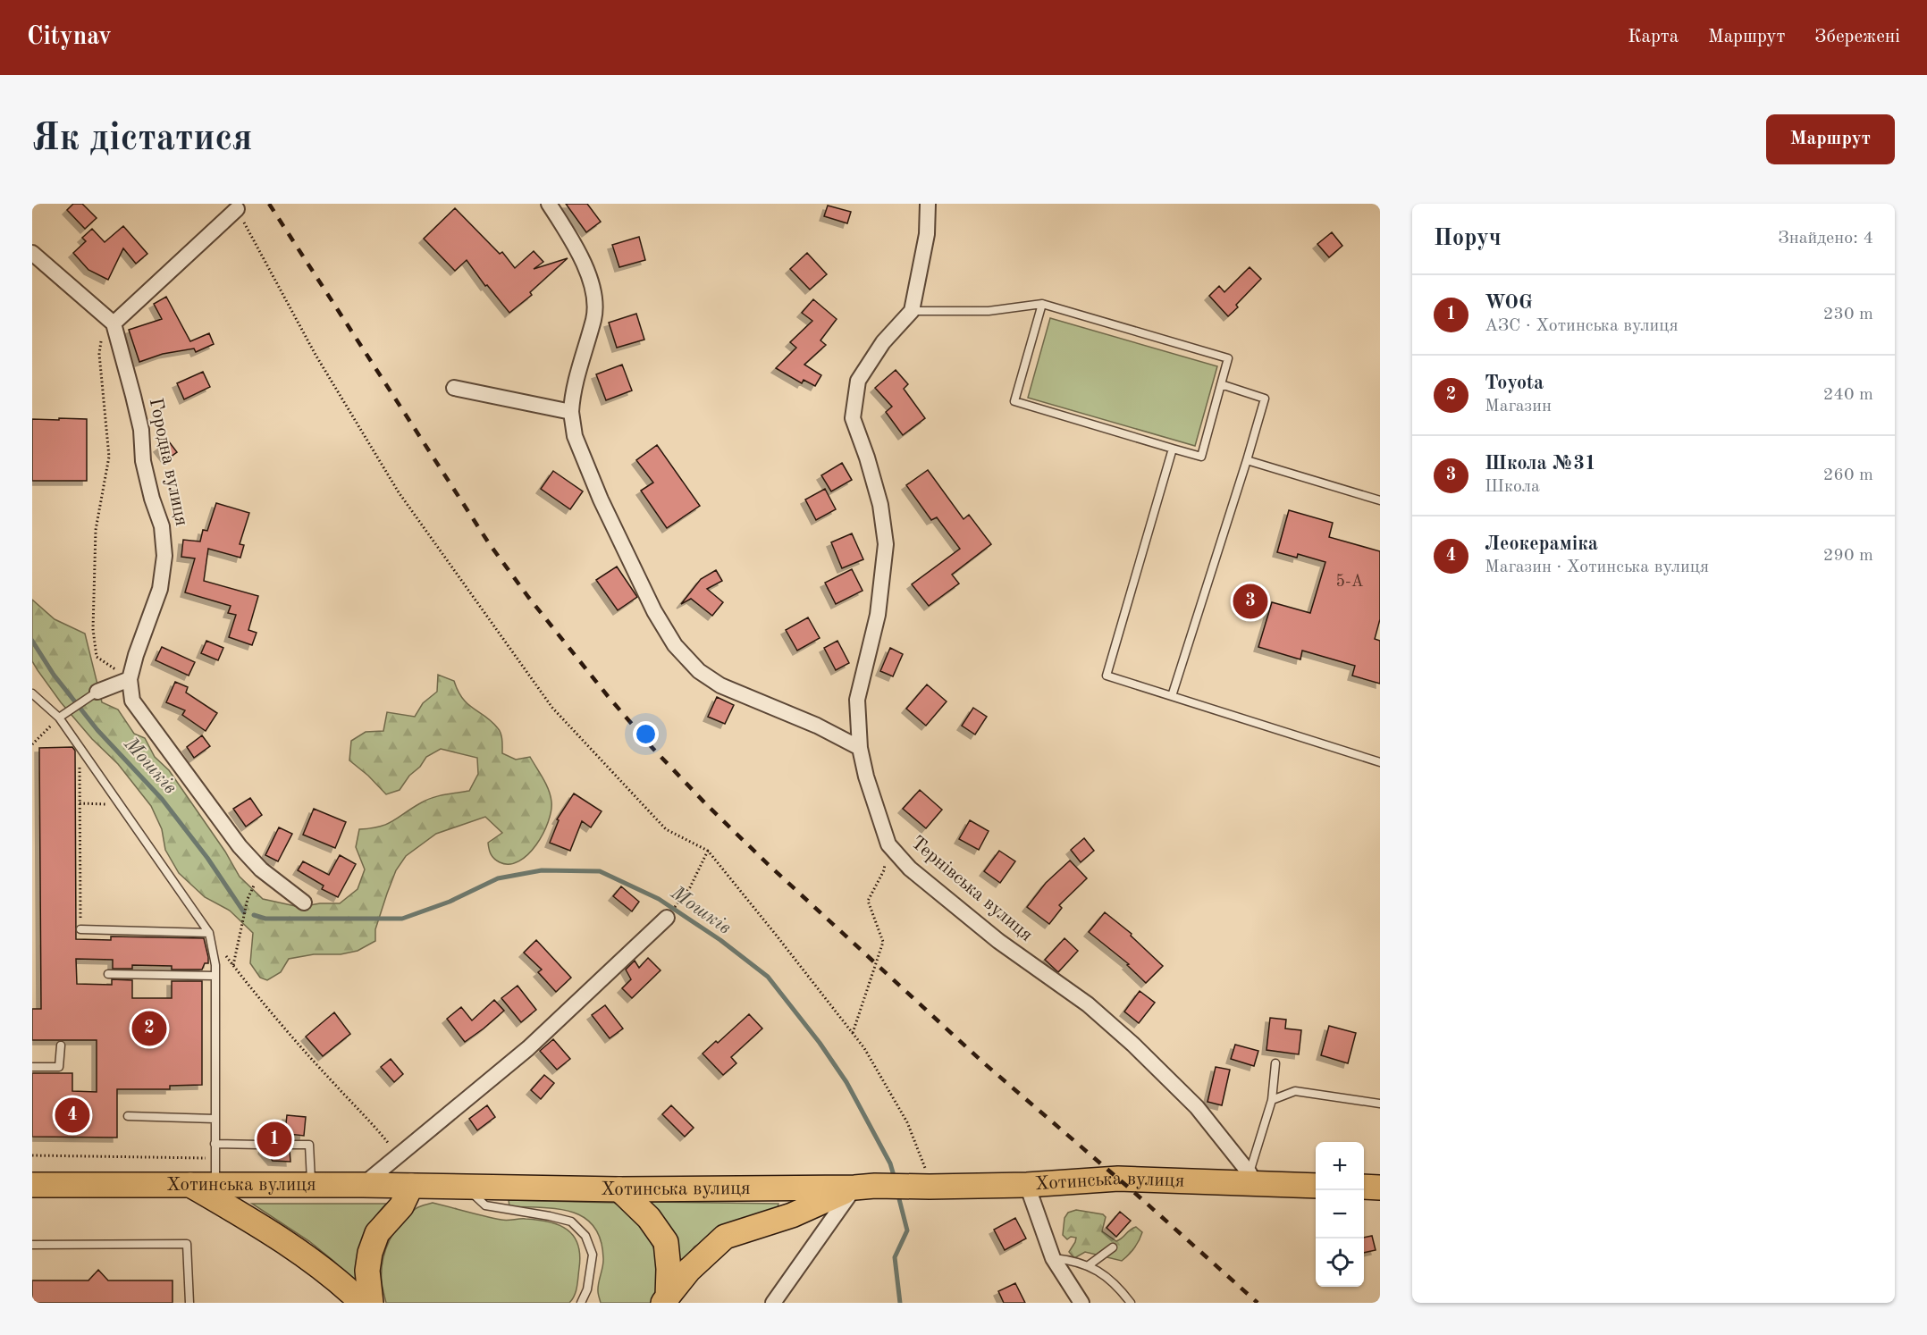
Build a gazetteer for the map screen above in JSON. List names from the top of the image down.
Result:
{
  "streets": {
    "main road": ["Хотинська вулиця"],
    "street": ["Городна вулиця", "Тернівська вулиця"]
  },
  "crossings": [
    ["Тернівська вулиця", "Хотинська вулиця"]
  ],
  "water": ["Мошків"],
  "house_numbers": ["5-А"],
  "page": {
    "header": "Citynav",
    "nav": ["Карта", "Маршрут", "Збережені"],
    "buttons": "Маршрут",
    "title": "Як дістатися",
    "heading": ["Поруч", "Знайдено: 4"],
    "list": [
      {
        "mark": "1",
        "name": "WOG",
        "note": "АЗС · Хотинська вулиця",
        "value": "230 m"
      },
      {
        "mark": "2",
        "name": "Toyota",
        "note": "Магазин",
        "value": "240 m"
      },
      {
        "mark": "3",
        "name": "Школа №31",
        "note": "Школа",
        "value": "260 m"
      },
      {
        "mark": "4",
        "name": "Леокераміка",
        "note": "Магазин · Хотинська вулиця",
        "value": "290 m"
      }
    ],
    "pins": [
      "3",
      "2",
      "4",
      "1"
    ],
    "map_buttons": ["+", "−"]
  }
}
